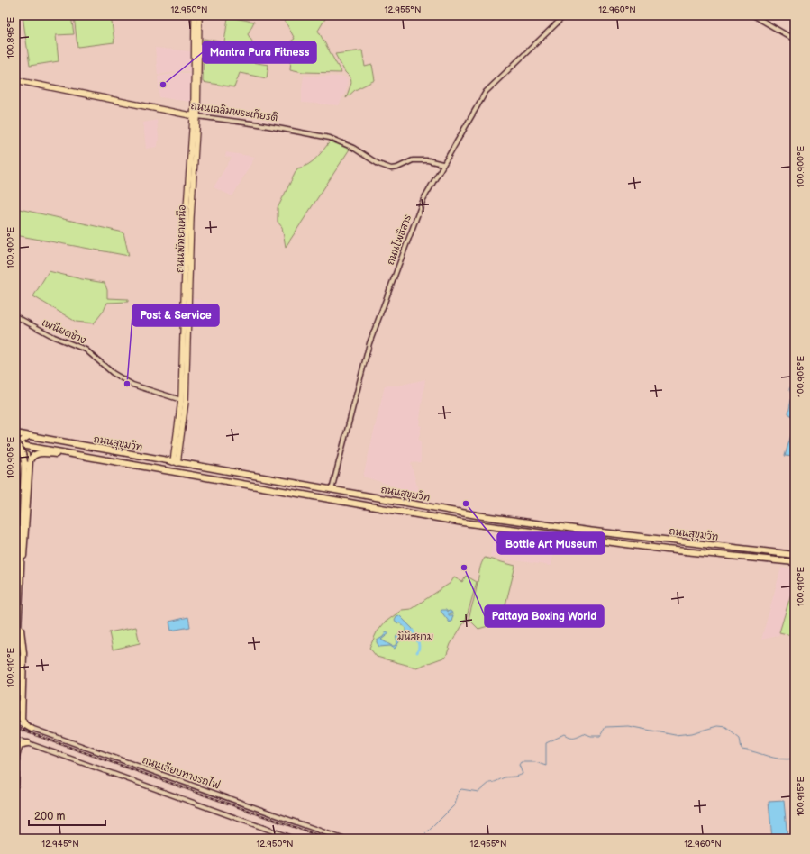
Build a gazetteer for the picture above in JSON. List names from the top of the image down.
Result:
{
  "streets": {
    "highway": ["ถนนสุขุมวิท"],
    "main road": ["ถนนเฉลิมพระเกียรติ", "ถนนพัทยาเหนือ"],
    "street": ["ถนนโพธิสาร", "เพนียดช้าง", "ถนนเลียบทางรถไฟ"]
  },
  "crossings": [
    ["ถนนเฉลิมพระเกียรติ", "ถนนพัทยาเหนือ"],
    ["ถนนเฉลิมพระเกียรติ", "ถนนโพธิสาร"],
    ["ถนนพัทยาเหนือ", "เพนียดช้าง"],
    ["ถนนพัทยาเหนือ", "ถนนสุขุมวิท"],
    ["ถนนโพธิสาร", "ถนนสุขุมวิท"]
  ],
  "parks": ["มินิสยาม"],
  "places": [
    "Mantra Pura Fitness",
    "Post & Service",
    "Bottle Art Museum",
    "Pattaya Boxing World"
  ],
  "scale_bar": "200 m",
  "coordinates": [
    "12.950°N",
    "12.955°N",
    "12.960°N",
    "100.895°E",
    "100.900°E",
    "100.905°E",
    "100.910°E",
    "100.915°E",
    "12.945°N"
  ]
}
